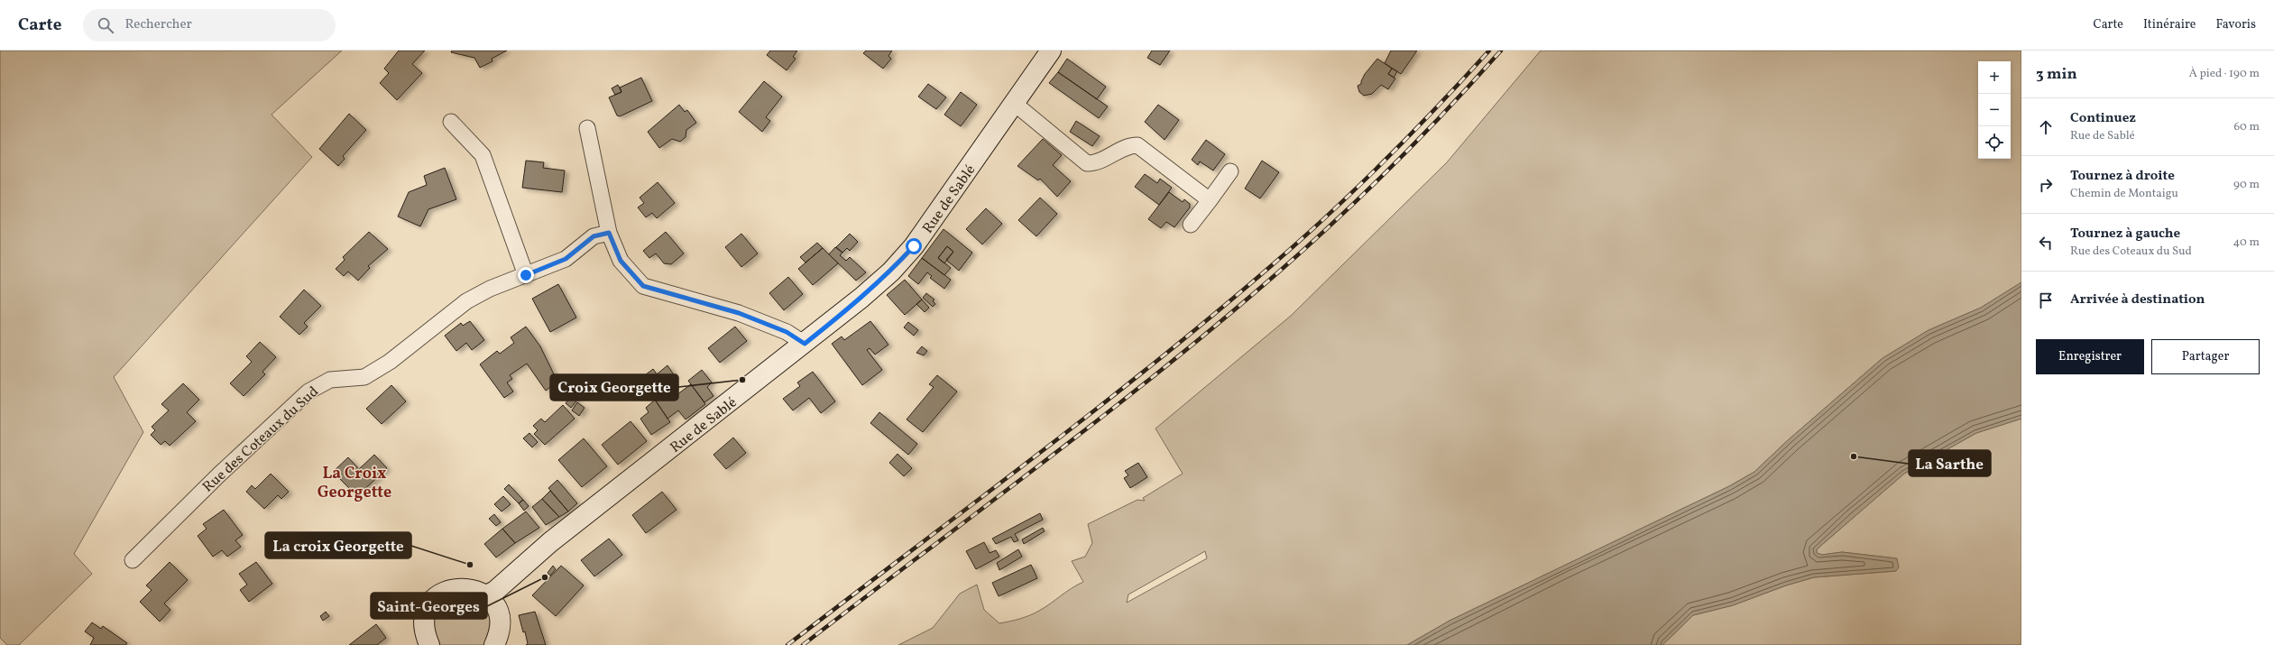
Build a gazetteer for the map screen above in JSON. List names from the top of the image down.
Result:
{
  "streets": {
    "main road": ["Rue de Sablé"],
    "street": ["Rue des Coteaux du Sud"]
  },
  "districts": ["La Croix Georgette"],
  "places": [
    "Croix Georgette",
    "La Sarthe",
    "La croix Georgette",
    "Saint-Georges"
  ],
  "page": {
    "header": "Carte",
    "search": "Rechercher",
    "nav": ["Carte", "Itinéraire", "Favoris"],
    "heading": ["3 min", "À pied · 190 m"],
    "map_buttons": ["+", "−"],
    "list": [
      ["Continuez", "Rue de Sablé", "60 m"],
      ["Tournez à droite", "Chemin de Montaigu", "90 m"],
      ["Tournez à gauche", "Rue des Coteaux du Sud", "40 m"],
      "Arrivée à destination"
    ],
    "buttons": ["Enregistrer", "Partager"]
  }
}
